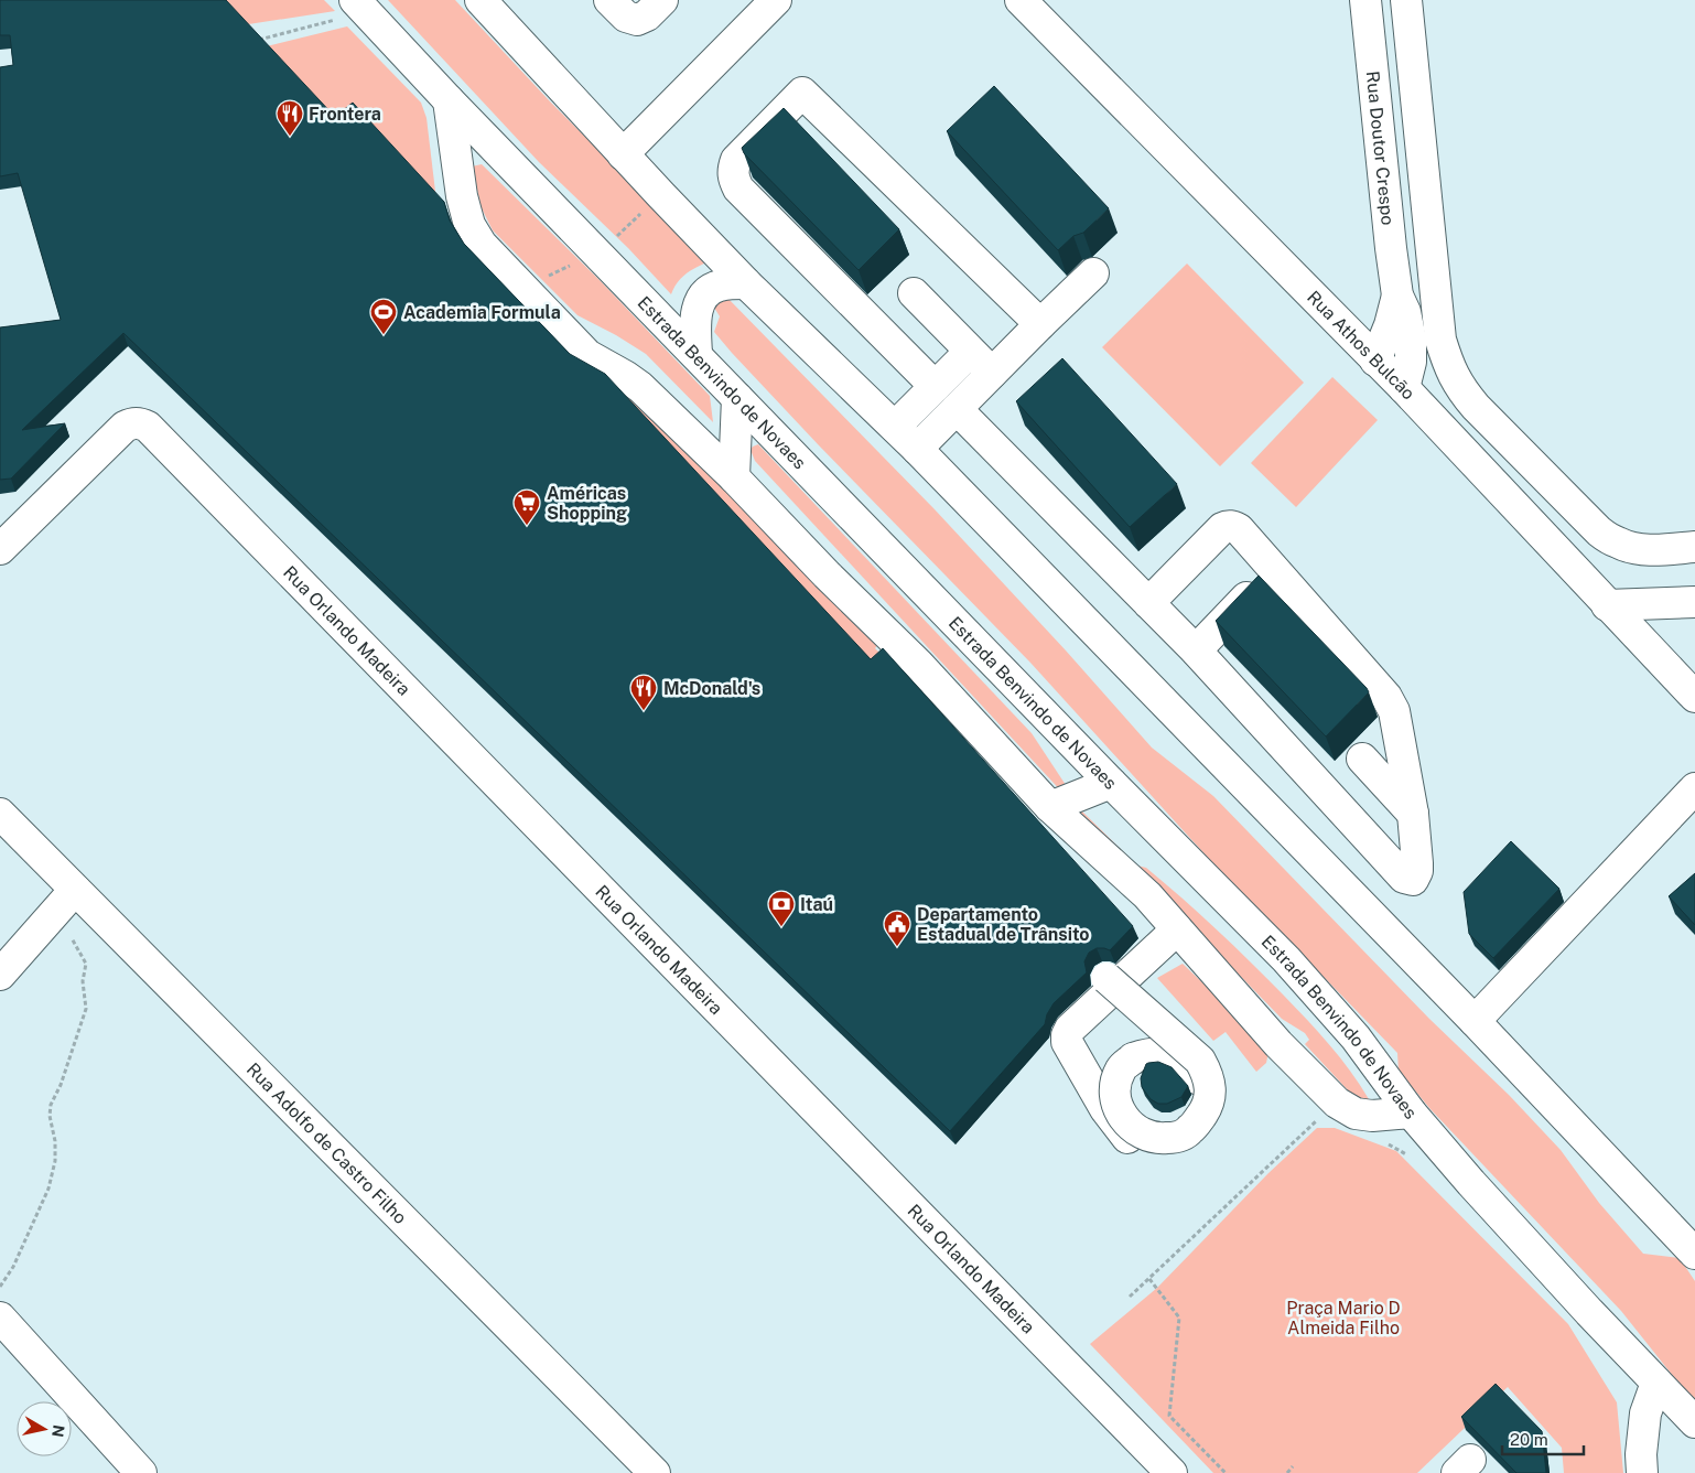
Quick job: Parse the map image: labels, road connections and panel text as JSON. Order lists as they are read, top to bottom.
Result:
{
  "streets": {
    "street": [
      "Rua Doutor Crespo",
      "Rua Athos Bulcão",
      "Estrada Benvindo de Novaes",
      "Rua Orlando Madeira",
      "Rua Adolfo de Castro Filho"
    ]
  },
  "crossings": [
    ["Rua Doutor Crespo", "Rua Athos Bulcão"]
  ],
  "parks": ["Praça Mario D Almeida Filho"],
  "places": {
    "restaurant": ["Frontera", "McDonald's"],
    "sports": ["Academia Formula"],
    "supermarket": ["Américas Shopping"],
    "bank": ["Itaú"],
    "public building": ["Departamento Estadual de Trânsito"]
  },
  "scale_bar": "20 m",
  "north": "right"
}
